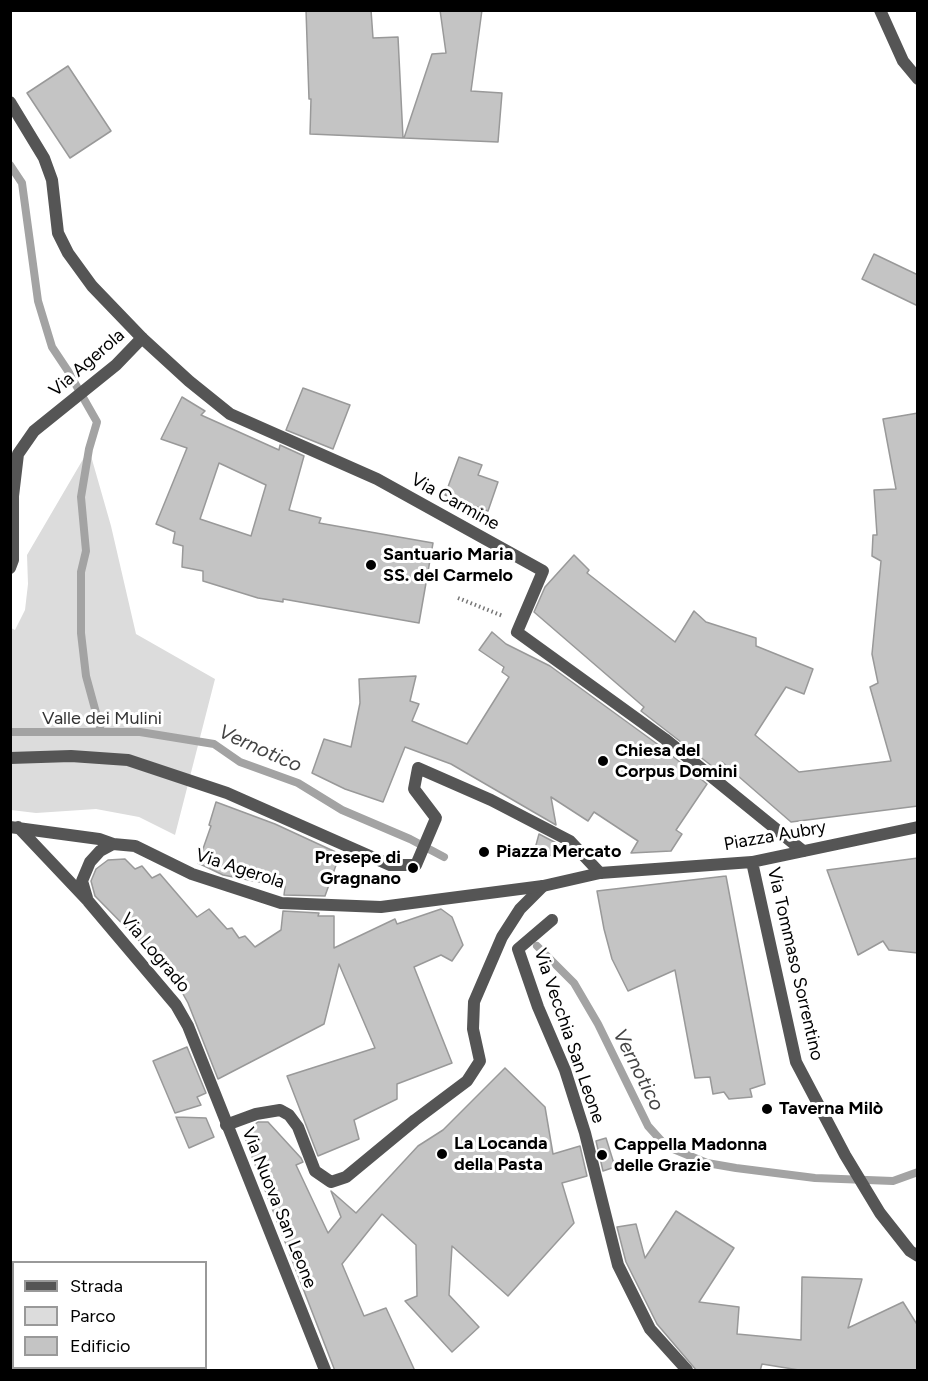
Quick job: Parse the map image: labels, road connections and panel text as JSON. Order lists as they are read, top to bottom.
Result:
{
  "streets": {
    "street": [
      "Via Agerola",
      "Via Carmine",
      "Piazza Aubry",
      "Via Logrado",
      "Via Tommaso Sorrentino",
      "Via Vecchia San Leone",
      "Via Nuova San Leone"
    ]
  },
  "crossings": [
    ["Via Agerola", "Via Carmine"],
    ["Via Agerola", "Via Logrado"],
    ["Via Agerola", "Via Nuova San Leone"],
    ["Piazza Aubry", "Via Tommaso Sorrentino"],
    ["Via Logrado", "Via Nuova San Leone"]
  ],
  "water": ["Vernotico"],
  "parks": ["Valle dei Mulini"],
  "places": [
    "Santuario Maria SS. del Carmelo",
    "Chiesa del Corpus Domini",
    "Piazza Mercato",
    "Presepe di Gragnano",
    "Taverna Milò",
    "La Locanda della Pasta",
    "Cappella Madonna delle Grazie"
  ],
  "legend": ["Strada", "Parco", "Edificio"]
}
